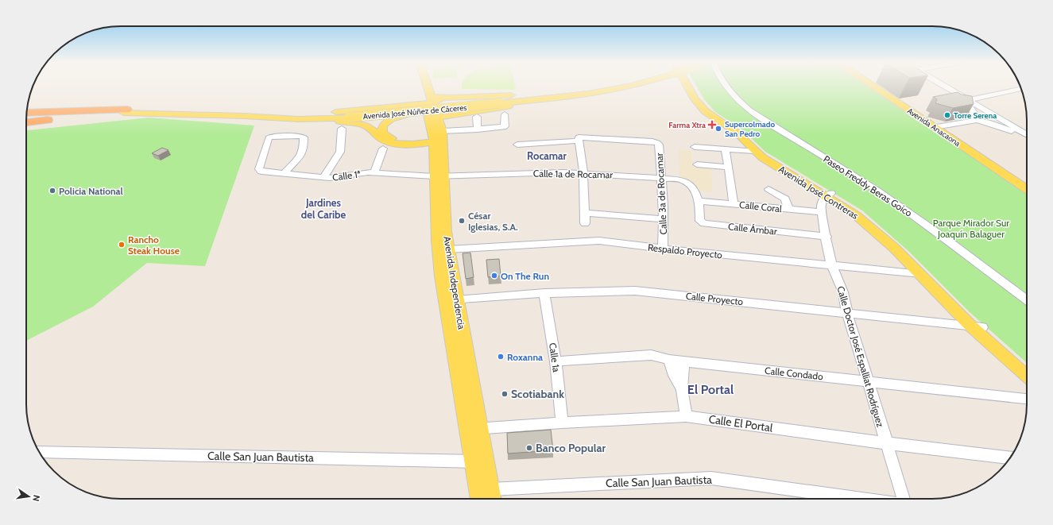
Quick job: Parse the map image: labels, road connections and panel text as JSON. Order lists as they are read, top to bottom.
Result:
{
  "streets": {
    "main road": [
      "Avenida José Núñez de Cáceres",
      "Avenida Anacaona",
      "Avenida José Contreras",
      "Avenida Independencia"
    ],
    "street": [
      "Calle 1a de Rocamar",
      "Calle 1ª",
      "Paseo Freddy Beras Goico",
      "Calle 3a de Rocamar",
      "Calle Coral",
      "Calle Ámbar",
      "Respaldo Proyecto",
      "Calle Proyecto",
      "Calle Doctor José Espalliat Rodríguez",
      "Calle 1a",
      "Calle Condado",
      "Calle El Portal",
      "Calle San Juan Bautista"
    ]
  },
  "crossings": [
    ["Calle 1a de Rocamar", "Calle 1ª"],
    ["Calle 1a de Rocamar", "Calle 3a de Rocamar"],
    ["Calle 1a de Rocamar", "Calle Coral"],
    ["Calle 1a de Rocamar", "Calle Ámbar"],
    ["Calle 1a de Rocamar", "Avenida Independencia"],
    ["Calle 1ª", "Avenida Independencia"],
    ["Avenida José Contreras", "Respaldo Proyecto"],
    ["Avenida José Contreras", "Calle Proyecto"],
    ["Avenida José Contreras", "Calle Doctor José Espalliat Rodríguez"],
    ["Calle 3a de Rocamar", "Respaldo Proyecto"],
    ["Calle Coral", "Calle Ámbar"],
    ["Calle Coral", "Calle Doctor José Espalliat Rodríguez"],
    ["Calle Ámbar", "Calle Doctor José Espalliat Rodríguez"],
    ["Respaldo Proyecto", "Avenida Independencia"],
    ["Respaldo Proyecto", "Calle Doctor José Espalliat Rodríguez"],
    ["Avenida Independencia", "Calle Proyecto"],
    ["Avenida Independencia", "Calle El Portal"],
    ["Avenida Independencia", "Calle San Juan Bautista"],
    ["Calle Proyecto", "Calle Doctor José Espalliat Rodríguez"],
    ["Calle Proyecto", "Calle 1a"],
    ["Calle Doctor José Espalliat Rodríguez", "Calle Condado"],
    ["Calle Doctor José Espalliat Rodríguez", "Calle El Portal"],
    ["Calle 1a", "Calle Condado"],
    ["Calle 1a", "Calle El Portal"]
  ],
  "districts": ["Rocamar", "Jardines del Caribe", "El Portal"],
  "parks": ["Parque Mirador Sur Joaquín Balaguer"],
  "places": {
    "other": [
      "Torre Serena",
      "Supercolmado San Pedro",
      "Policia National",
      "César Iglesias, S.A.",
      "Rancho Steak House",
      "On The Run",
      "Roxanna",
      "Scotiabank",
      "Banco Popular"
    ],
    "health": ["Farma Xtra"]
  },
  "north": "right"
}
